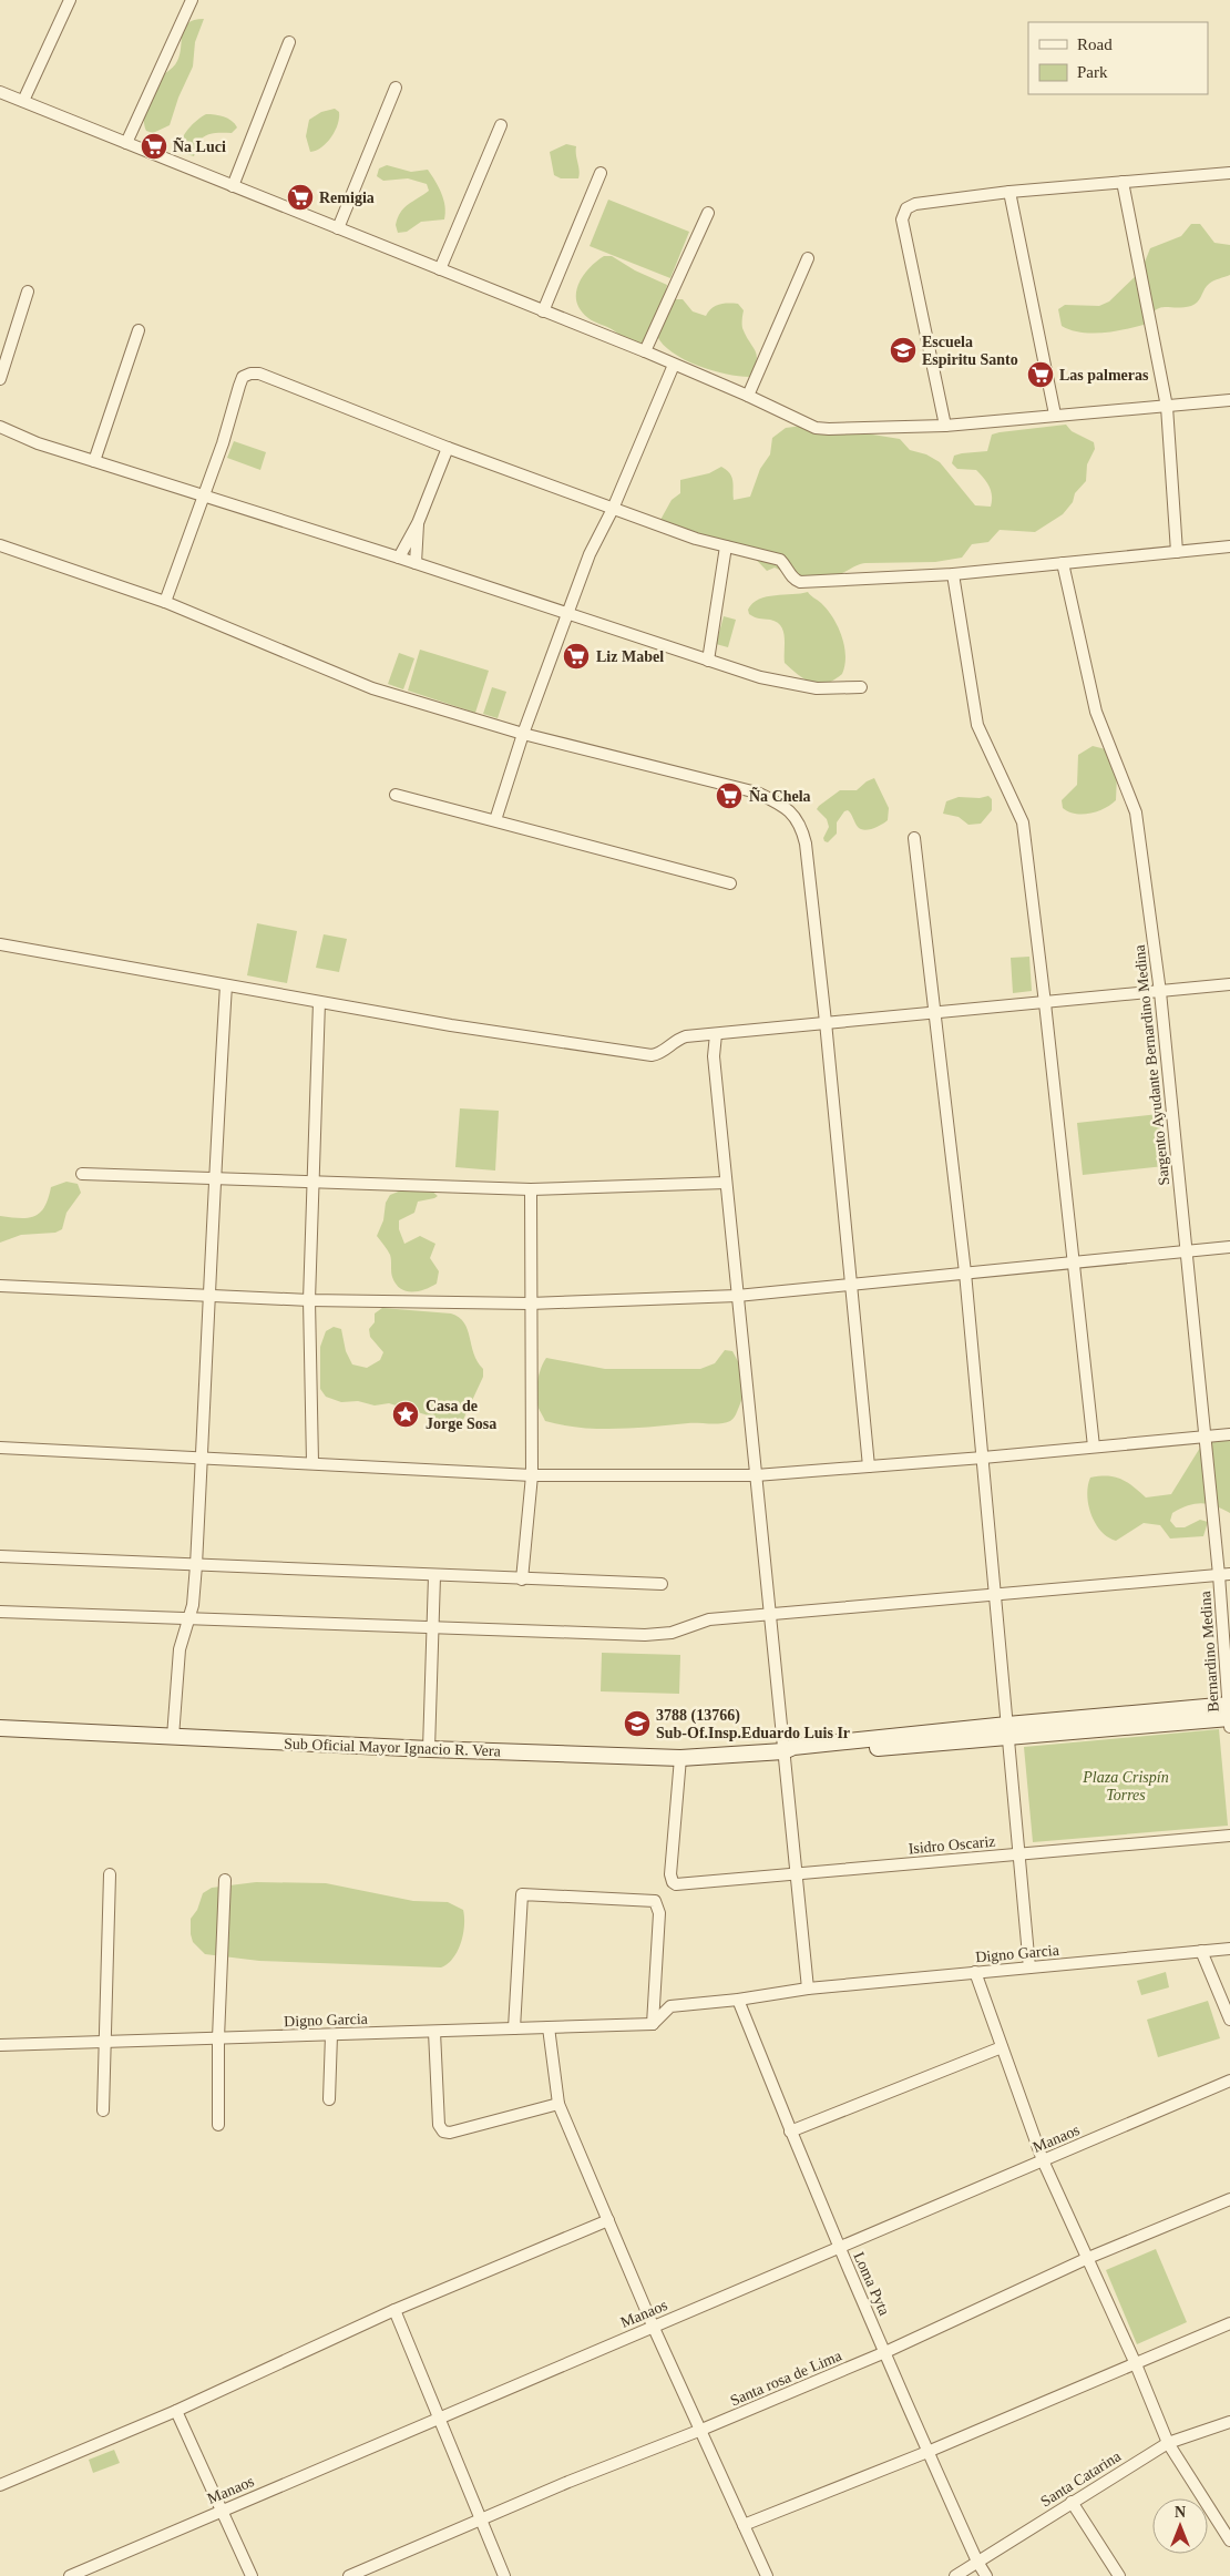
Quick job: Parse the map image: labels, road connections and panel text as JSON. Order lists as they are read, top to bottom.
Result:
{
  "streets": {
    "street": [
      "Sargento Ayudante Bernardino Medina",
      "Bernardino Medina",
      "Sub Oficial Mayor Ignacio R. Vera",
      "Isidro Oscariz",
      "Digno Garcia",
      "Manaos",
      "Loma Pyta",
      "Santa rosa de Lima",
      "Santa Catarina"
    ]
  },
  "crossings": [
    ["Sargento Ayudante Bernardino Medina", "Bernardino Medina"],
    ["Bernardino Medina", "Sub Oficial Mayor Ignacio R. Vera"],
    ["Sub Oficial Mayor Ignacio R. Vera", "Isidro Oscariz"],
    ["Digno Garcia", "Loma Pyta"],
    ["Manaos", "Loma Pyta"],
    ["Loma Pyta", "Santa rosa de Lima"],
    ["Loma Pyta", "Santa Catarina"]
  ],
  "parks": ["Plaza Crispín Torres"],
  "places": {
    "supermarket": [
      "Ña Luci",
      "Remigia",
      "Las palmeras",
      "Liz Mabel",
      "Ña Chela"
    ],
    "school or university": ["Escuela Espiritu Santo", "3788 (13766) Sub-Of.Insp.Eduardo Luis Ir"],
    "place": ["Casa de Jorge Sosa"]
  },
  "legend": ["Road", "Park"],
  "north": "top"
}
